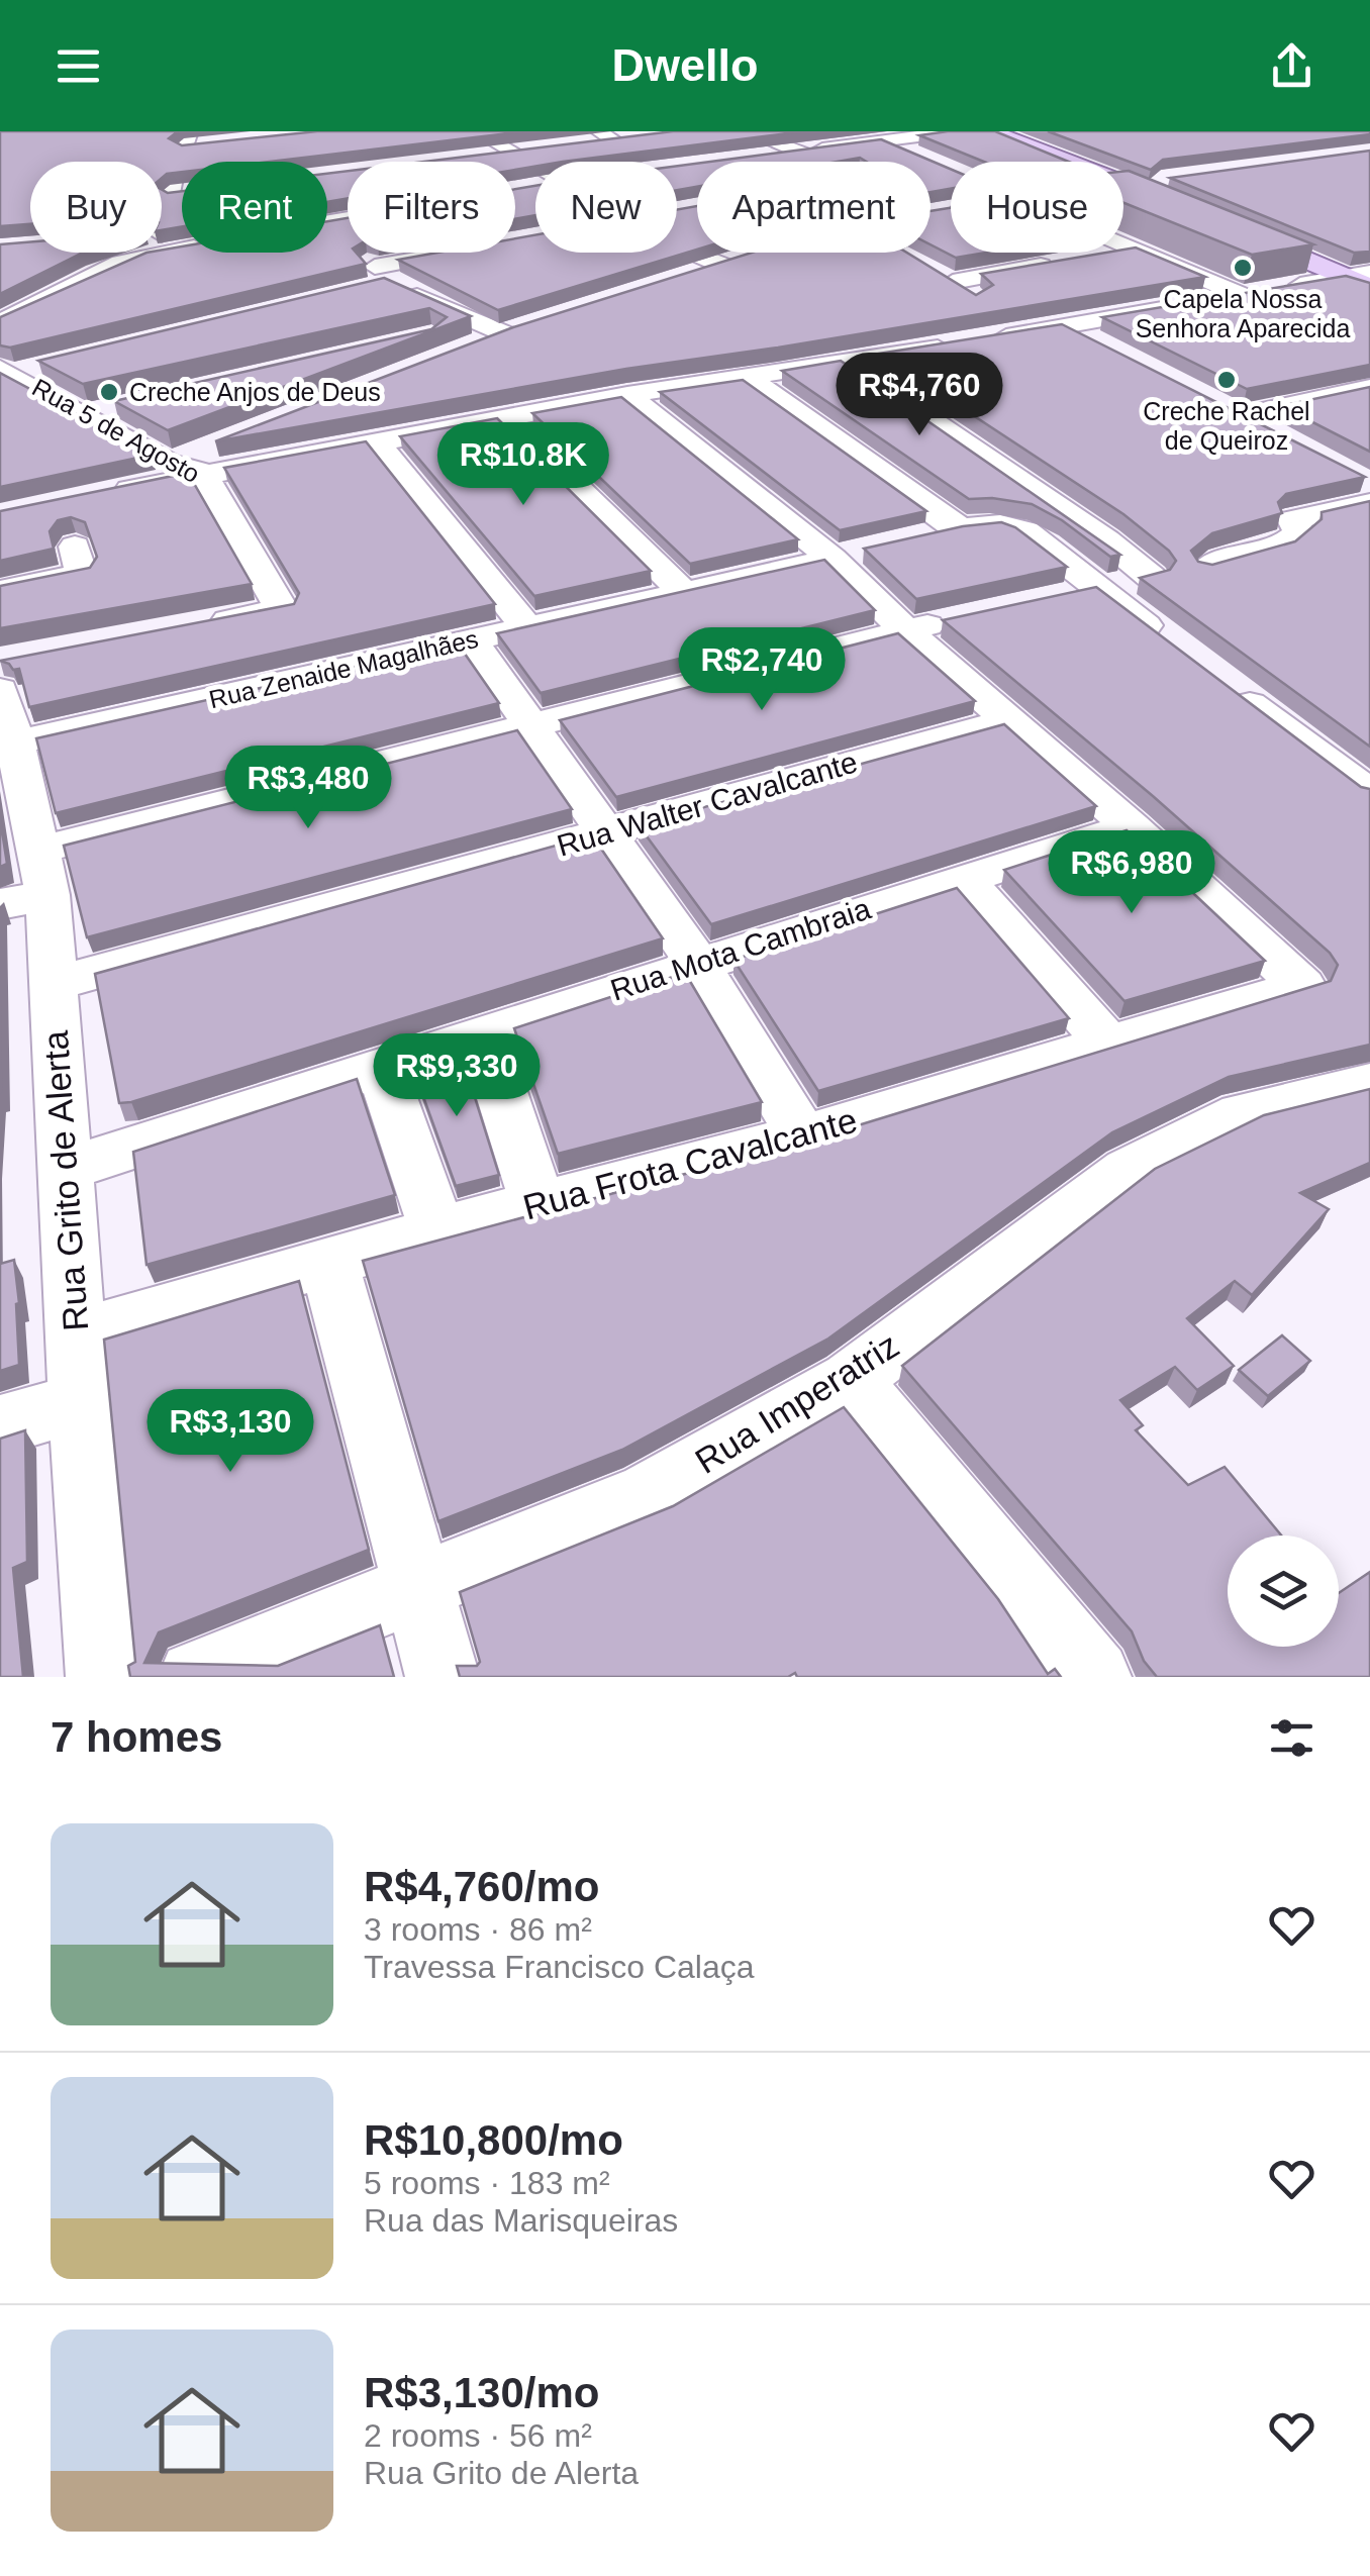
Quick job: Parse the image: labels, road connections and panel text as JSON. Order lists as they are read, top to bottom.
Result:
{
  "streets": {
    "street": [
      "Rua 5 de Agosto",
      "Rua Zenaide Magalhães",
      "Rua Walter Cavalcante",
      "Rua Mota Cambraia",
      "Rua Frota Cavalcante",
      "Rua Grito de Alerta",
      "Rua Imperatriz"
    ]
  },
  "crossings": [
    ["Rua 5 de Agosto", "Rua Zenaide Magalhães"],
    ["Rua Zenaide Magalhães", "Rua Grito de Alerta"],
    ["Rua Walter Cavalcante", "Rua Grito de Alerta"],
    ["Rua Mota Cambraia", "Rua Frota Cavalcante"],
    ["Rua Mota Cambraia", "Rua Grito de Alerta"],
    ["Rua Frota Cavalcante", "Rua Grito de Alerta"]
  ],
  "places": ["Capela Nossa Senhora Aparecida", "Creche Rachel de Queiroz", "Creche Anjos de Deus"],
  "page": {
    "header": "Dwello",
    "chip": [
      "Buy",
      "Rent",
      "Filters",
      "New",
      "Apartment",
      "House"
    ],
    "price": [
      "R$4,760",
      "R$10.8K",
      "R$2,740",
      "R$3,480",
      "R$6,980",
      "R$9,330",
      "R$3,130"
    ],
    "heading": "7 homes",
    "list": [
      {
        "name": "R$4,760/mo",
        "note": "3 rooms · 86 m² · Travessa Francisco Calaça"
      },
      {
        "name": "R$10,800/mo",
        "note": "5 rooms · 183 m² · Rua das Marisqueiras"
      },
      {
        "name": "R$3,130/mo",
        "note": "2 rooms · 56 m² · Rua Grito de Alerta"
      }
    ]
  }
}
